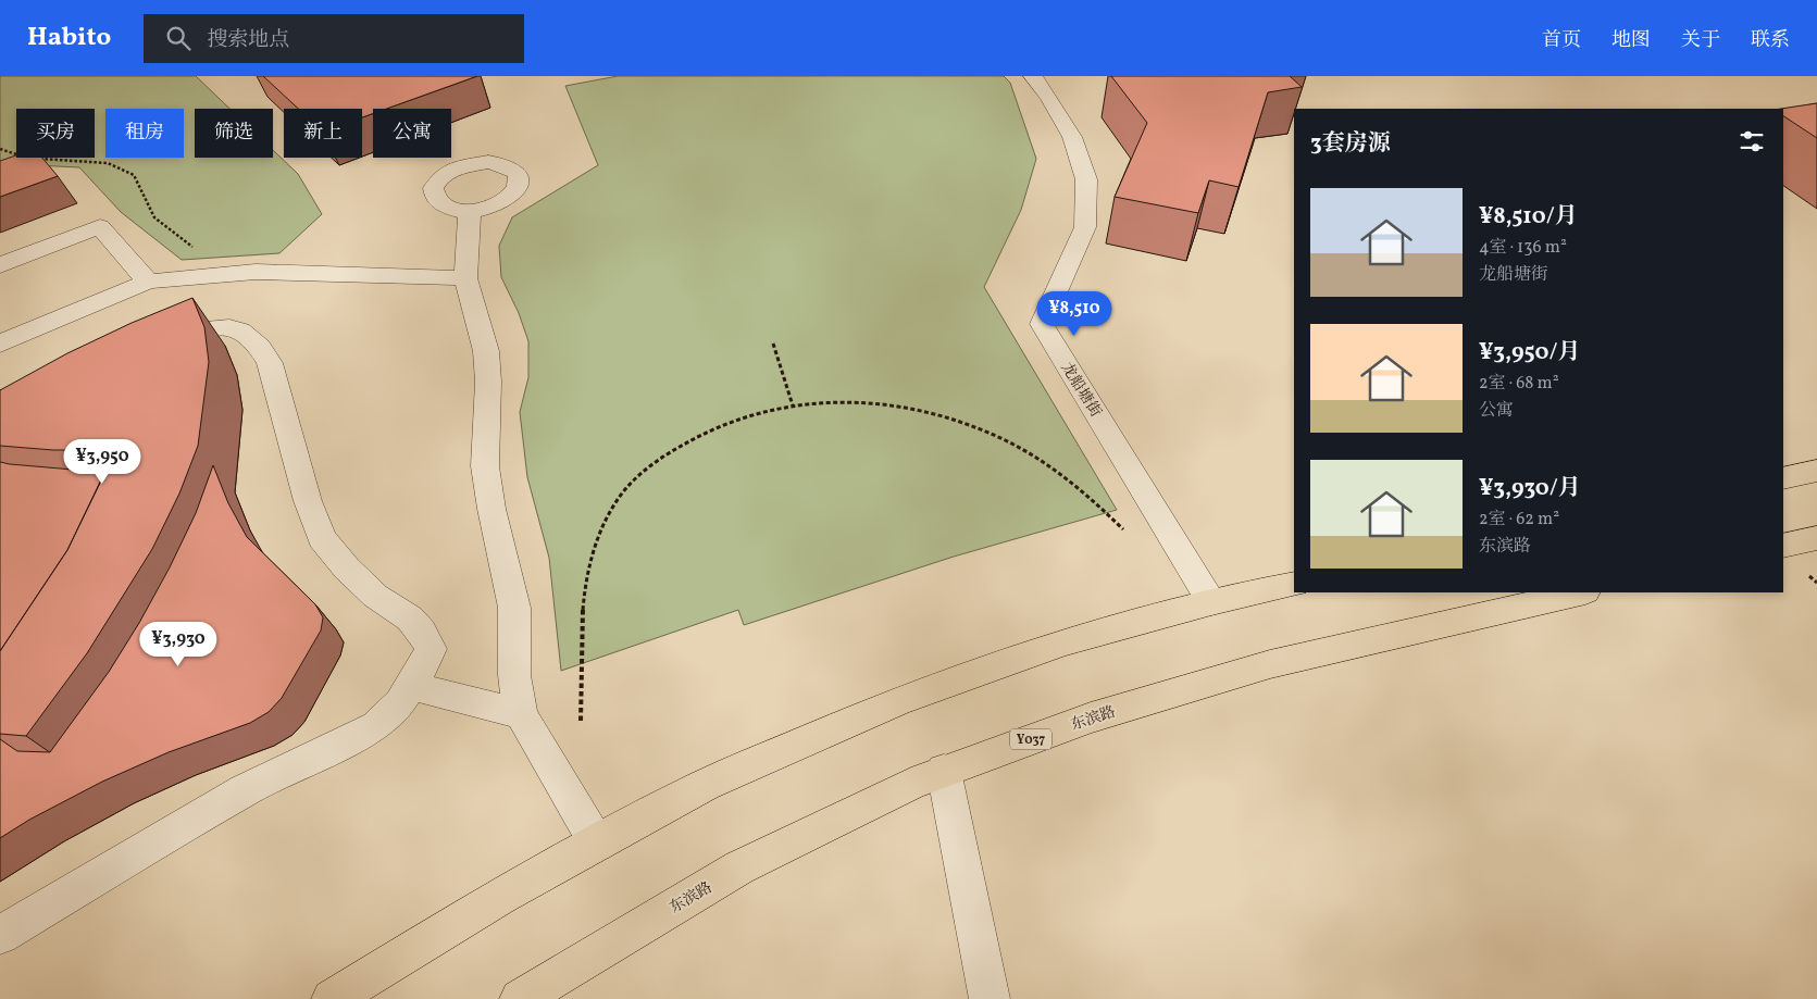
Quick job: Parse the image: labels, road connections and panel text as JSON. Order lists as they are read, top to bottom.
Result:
{
  "streets": {
    "main road": ["东滨路", "Y037"],
    "street": ["龙船塘街"]
  },
  "page": {
    "header": "Habito",
    "search": "搜索地点",
    "nav": [
      "首页",
      "地图",
      "关于",
      "联系"
    ],
    "chip": [
      "买房",
      "租房",
      "筛选",
      "新上",
      "公寓"
    ],
    "heading": "3套房源",
    "list": [
      {
        "name": "¥8,510/月",
        "note": "4室 · 136 m² · 龙船塘街"
      },
      {
        "name": "¥3,950/月",
        "note": "2室 · 68 m² · 公寓"
      },
      {
        "name": "¥3,930/月",
        "note": "2室 · 62 m² · 东滨路"
      }
    ],
    "price": ["¥8,510", "¥3,950", "¥3,930"]
  }
}
